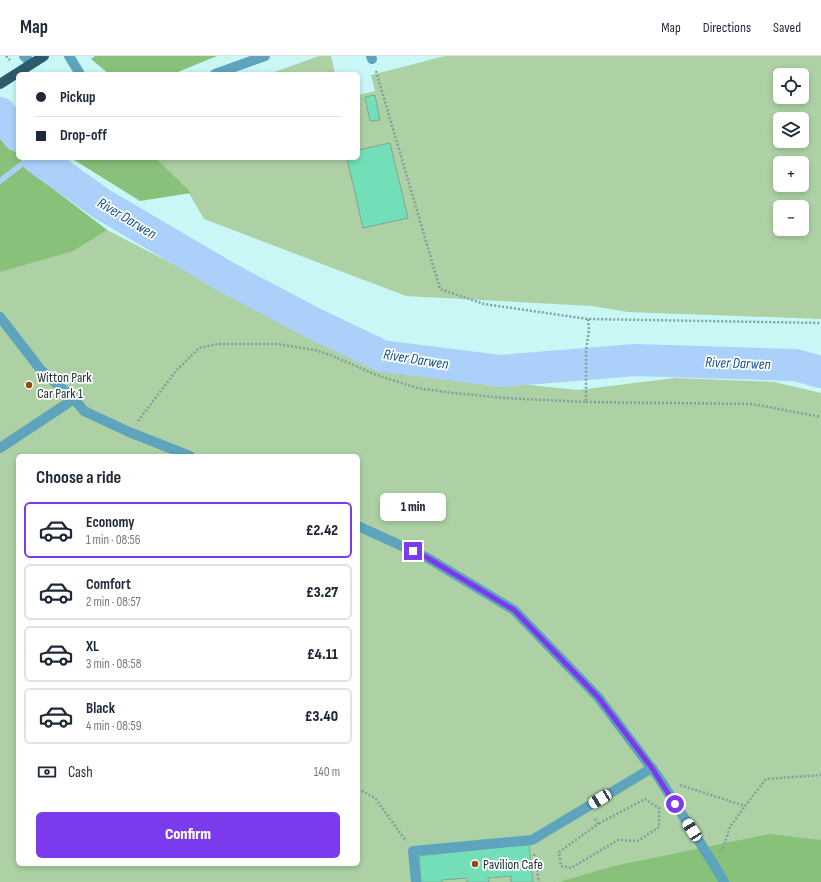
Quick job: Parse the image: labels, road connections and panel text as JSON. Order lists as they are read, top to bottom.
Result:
{
  "water": ["River Darwen"],
  "places": ["Witton Park Car Park 1", "Pavilion Cafe"],
  "page": {
    "header": "Map",
    "nav": ["Map", "Directions", "Saved"],
    "map_buttons": ["+", "−"],
    "banner": ["Pickup", "Drop-off"],
    "heading": "Choose a ride",
    "bubble": "1 min",
    "list": [
      {
        "name": "Economy",
        "note": "1 min · 08:56",
        "value": "£2.42"
      },
      {
        "name": "Comfort",
        "note": "2 min · 08:57",
        "value": "£3.27"
      },
      {
        "name": "XL",
        "note": "3 min · 08:58",
        "value": "£4.11"
      },
      {
        "name": "Black",
        "note": "4 min · 08:59",
        "value": "£3.40"
      }
    ],
    "pay": ["Cash", "140 m"],
    "buttons": "Confirm"
  }
}
